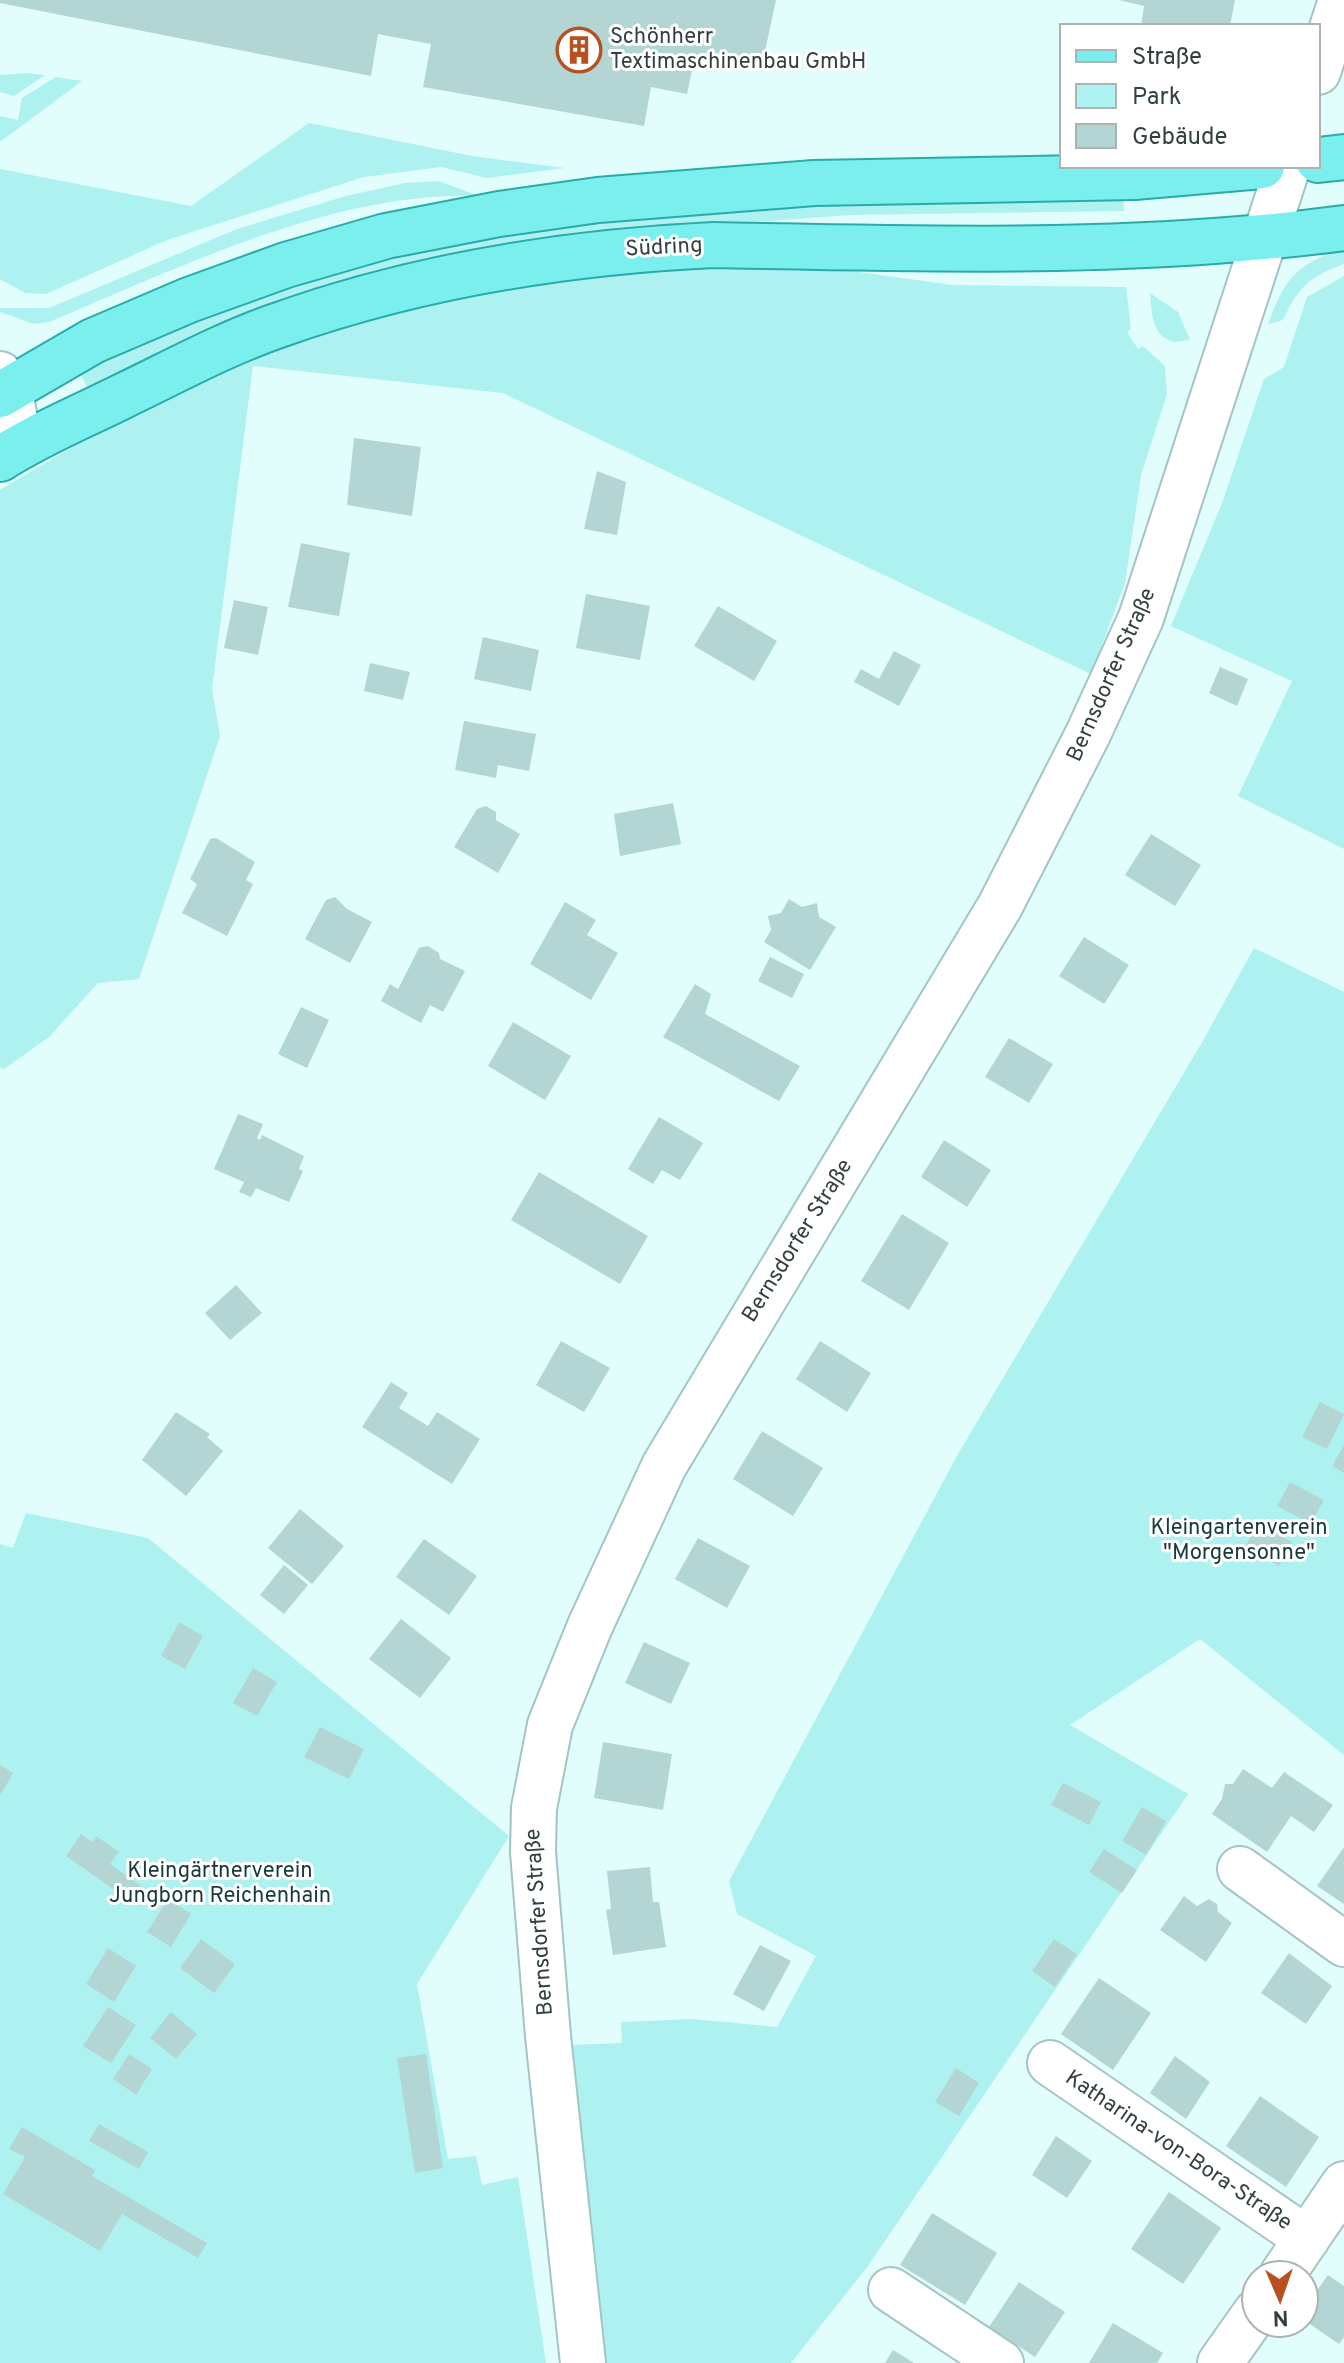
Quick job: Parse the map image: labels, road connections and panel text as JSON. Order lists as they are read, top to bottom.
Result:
{
  "streets": {
    "main road": ["Südring"],
    "street": ["Bernsdorfer Straße", "Katharina-von-Bora-Straße"]
  },
  "crossings": [
    ["Südring", "Bernsdorfer Straße"]
  ],
  "parks": ["Kleingartenverein \"Morgensonne\"", "Kleingärtnerverein Jungborn Reichenhain"],
  "places": {
    "building": ["Schönherr Textimaschinenbau GmbH"]
  },
  "legend": ["Straße", "Park", "Gebäude"],
  "north": "bottom"
}
